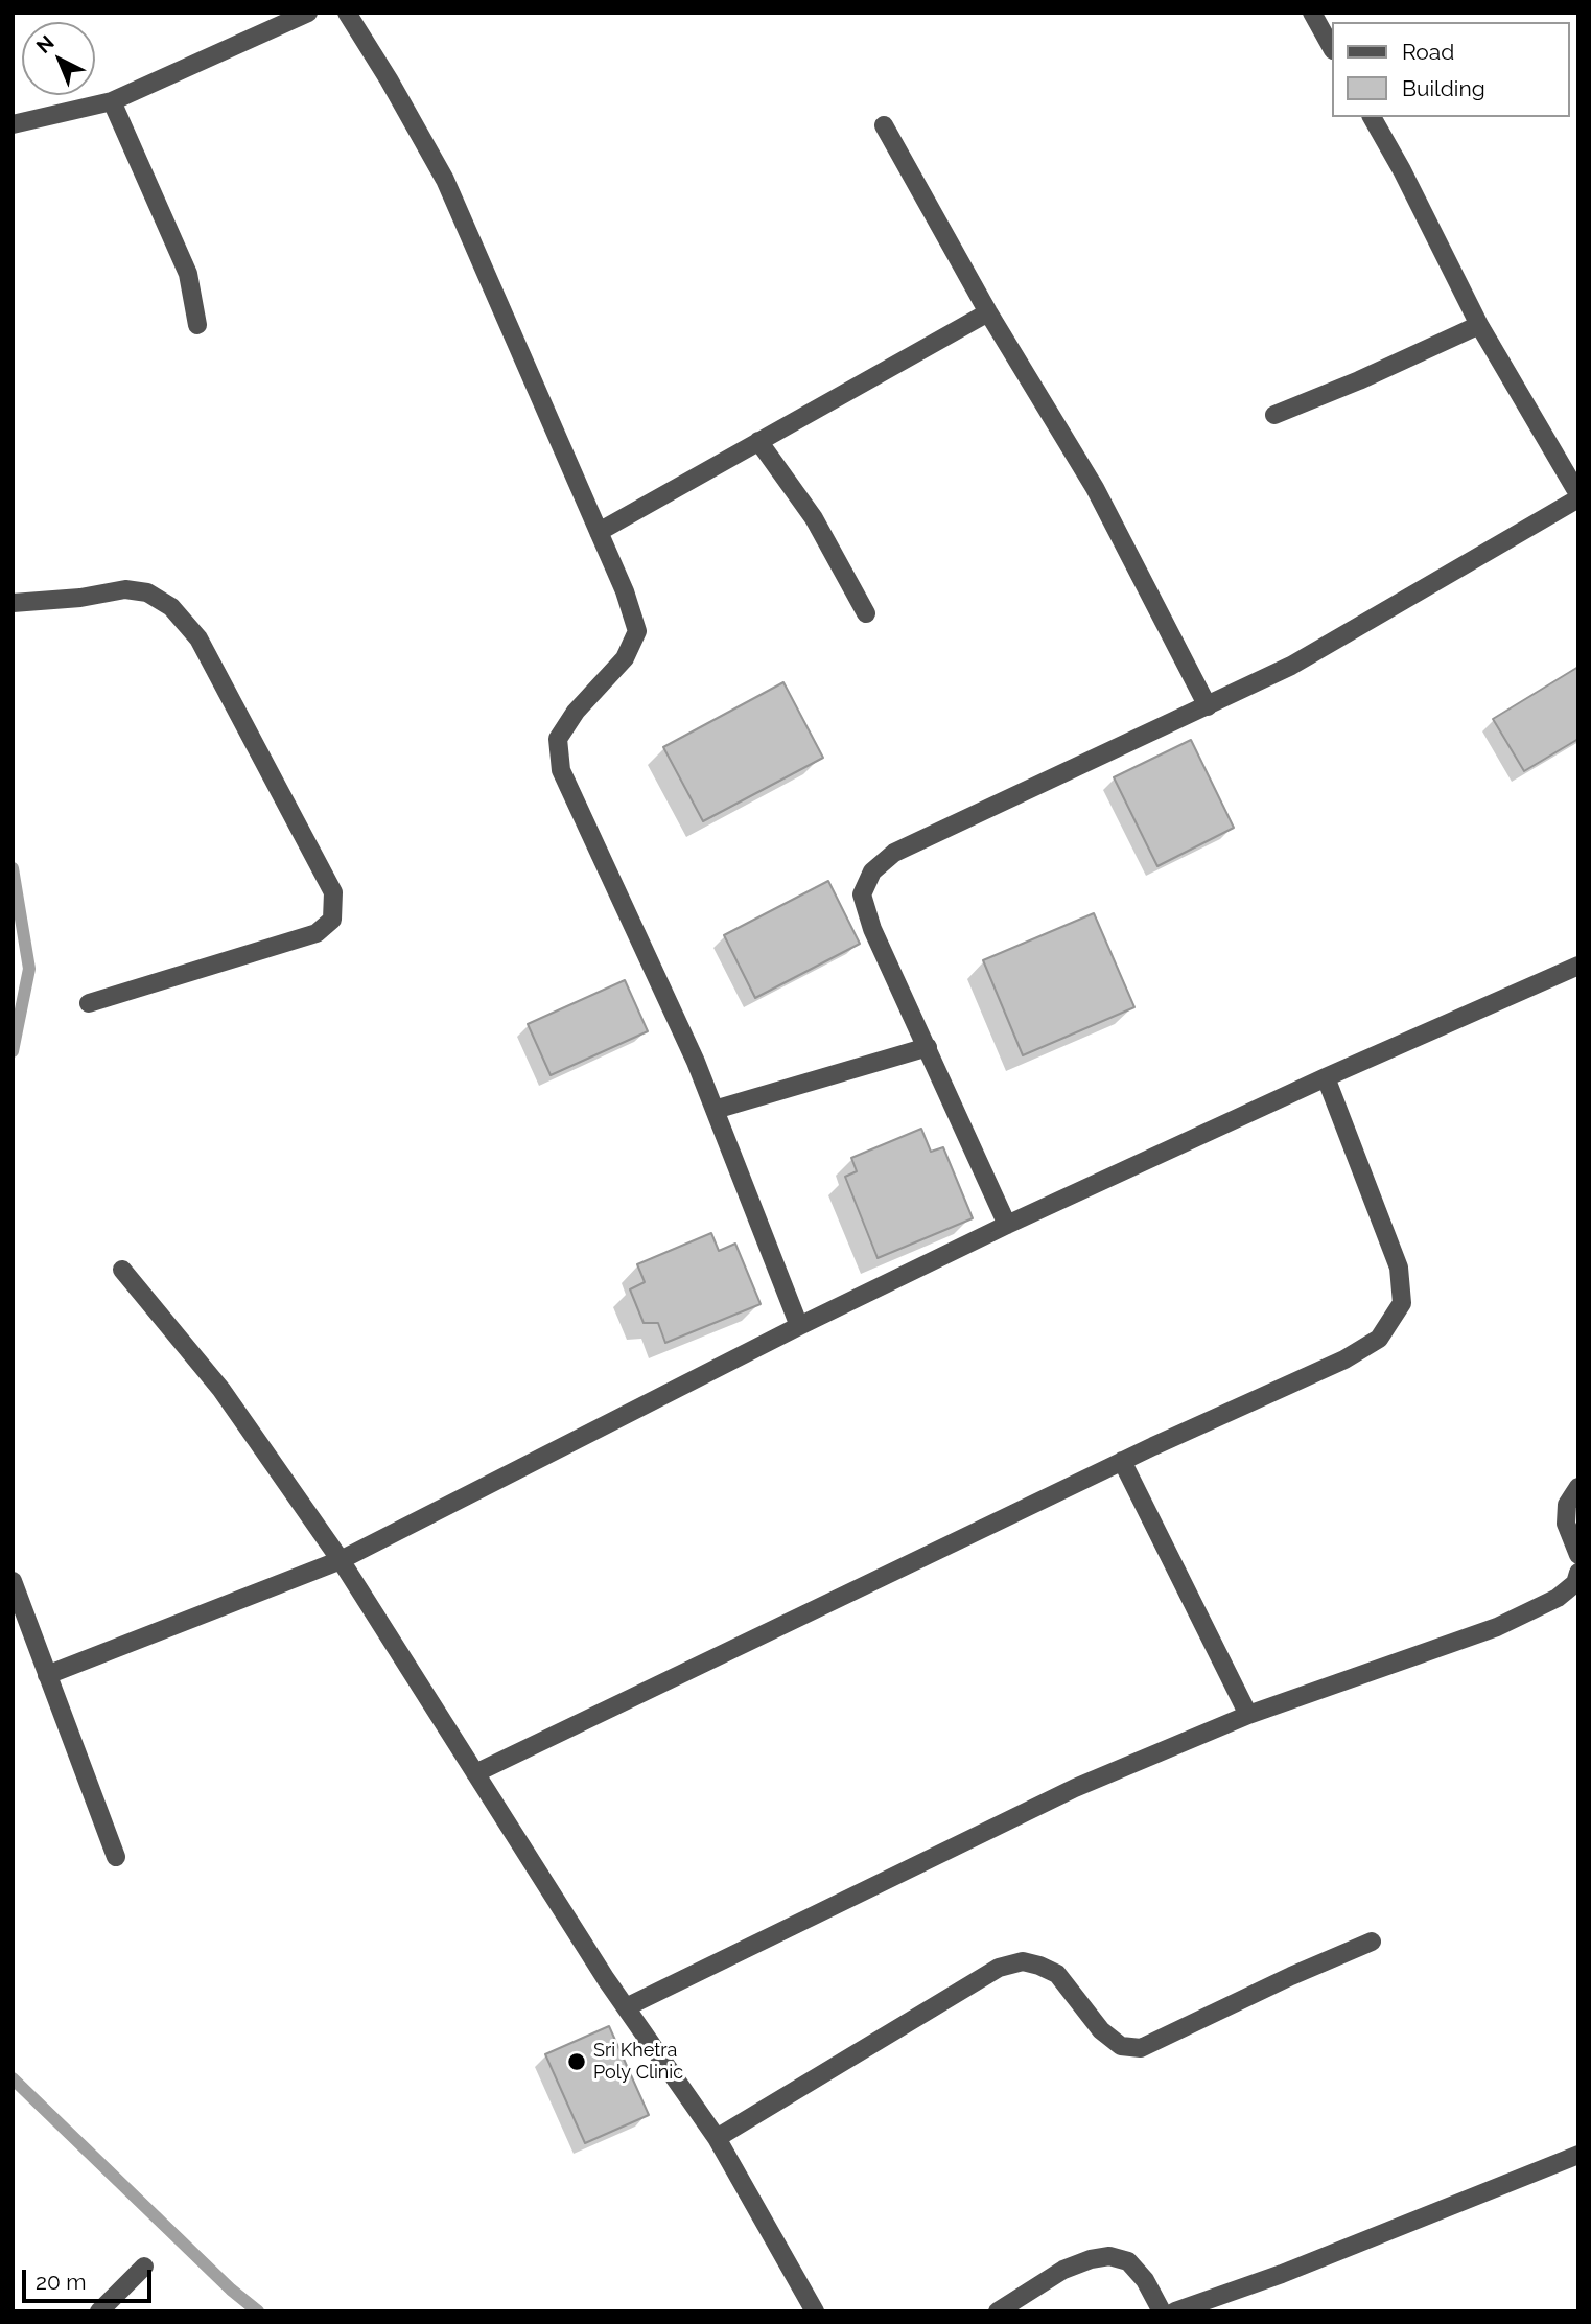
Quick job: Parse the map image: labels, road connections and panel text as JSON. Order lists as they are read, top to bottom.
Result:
{
  "places": ["Sri Khetra Poly Clinic"],
  "legend": ["Road", "Building"],
  "scale_bar": "20 m",
  "north": "top left"
}
